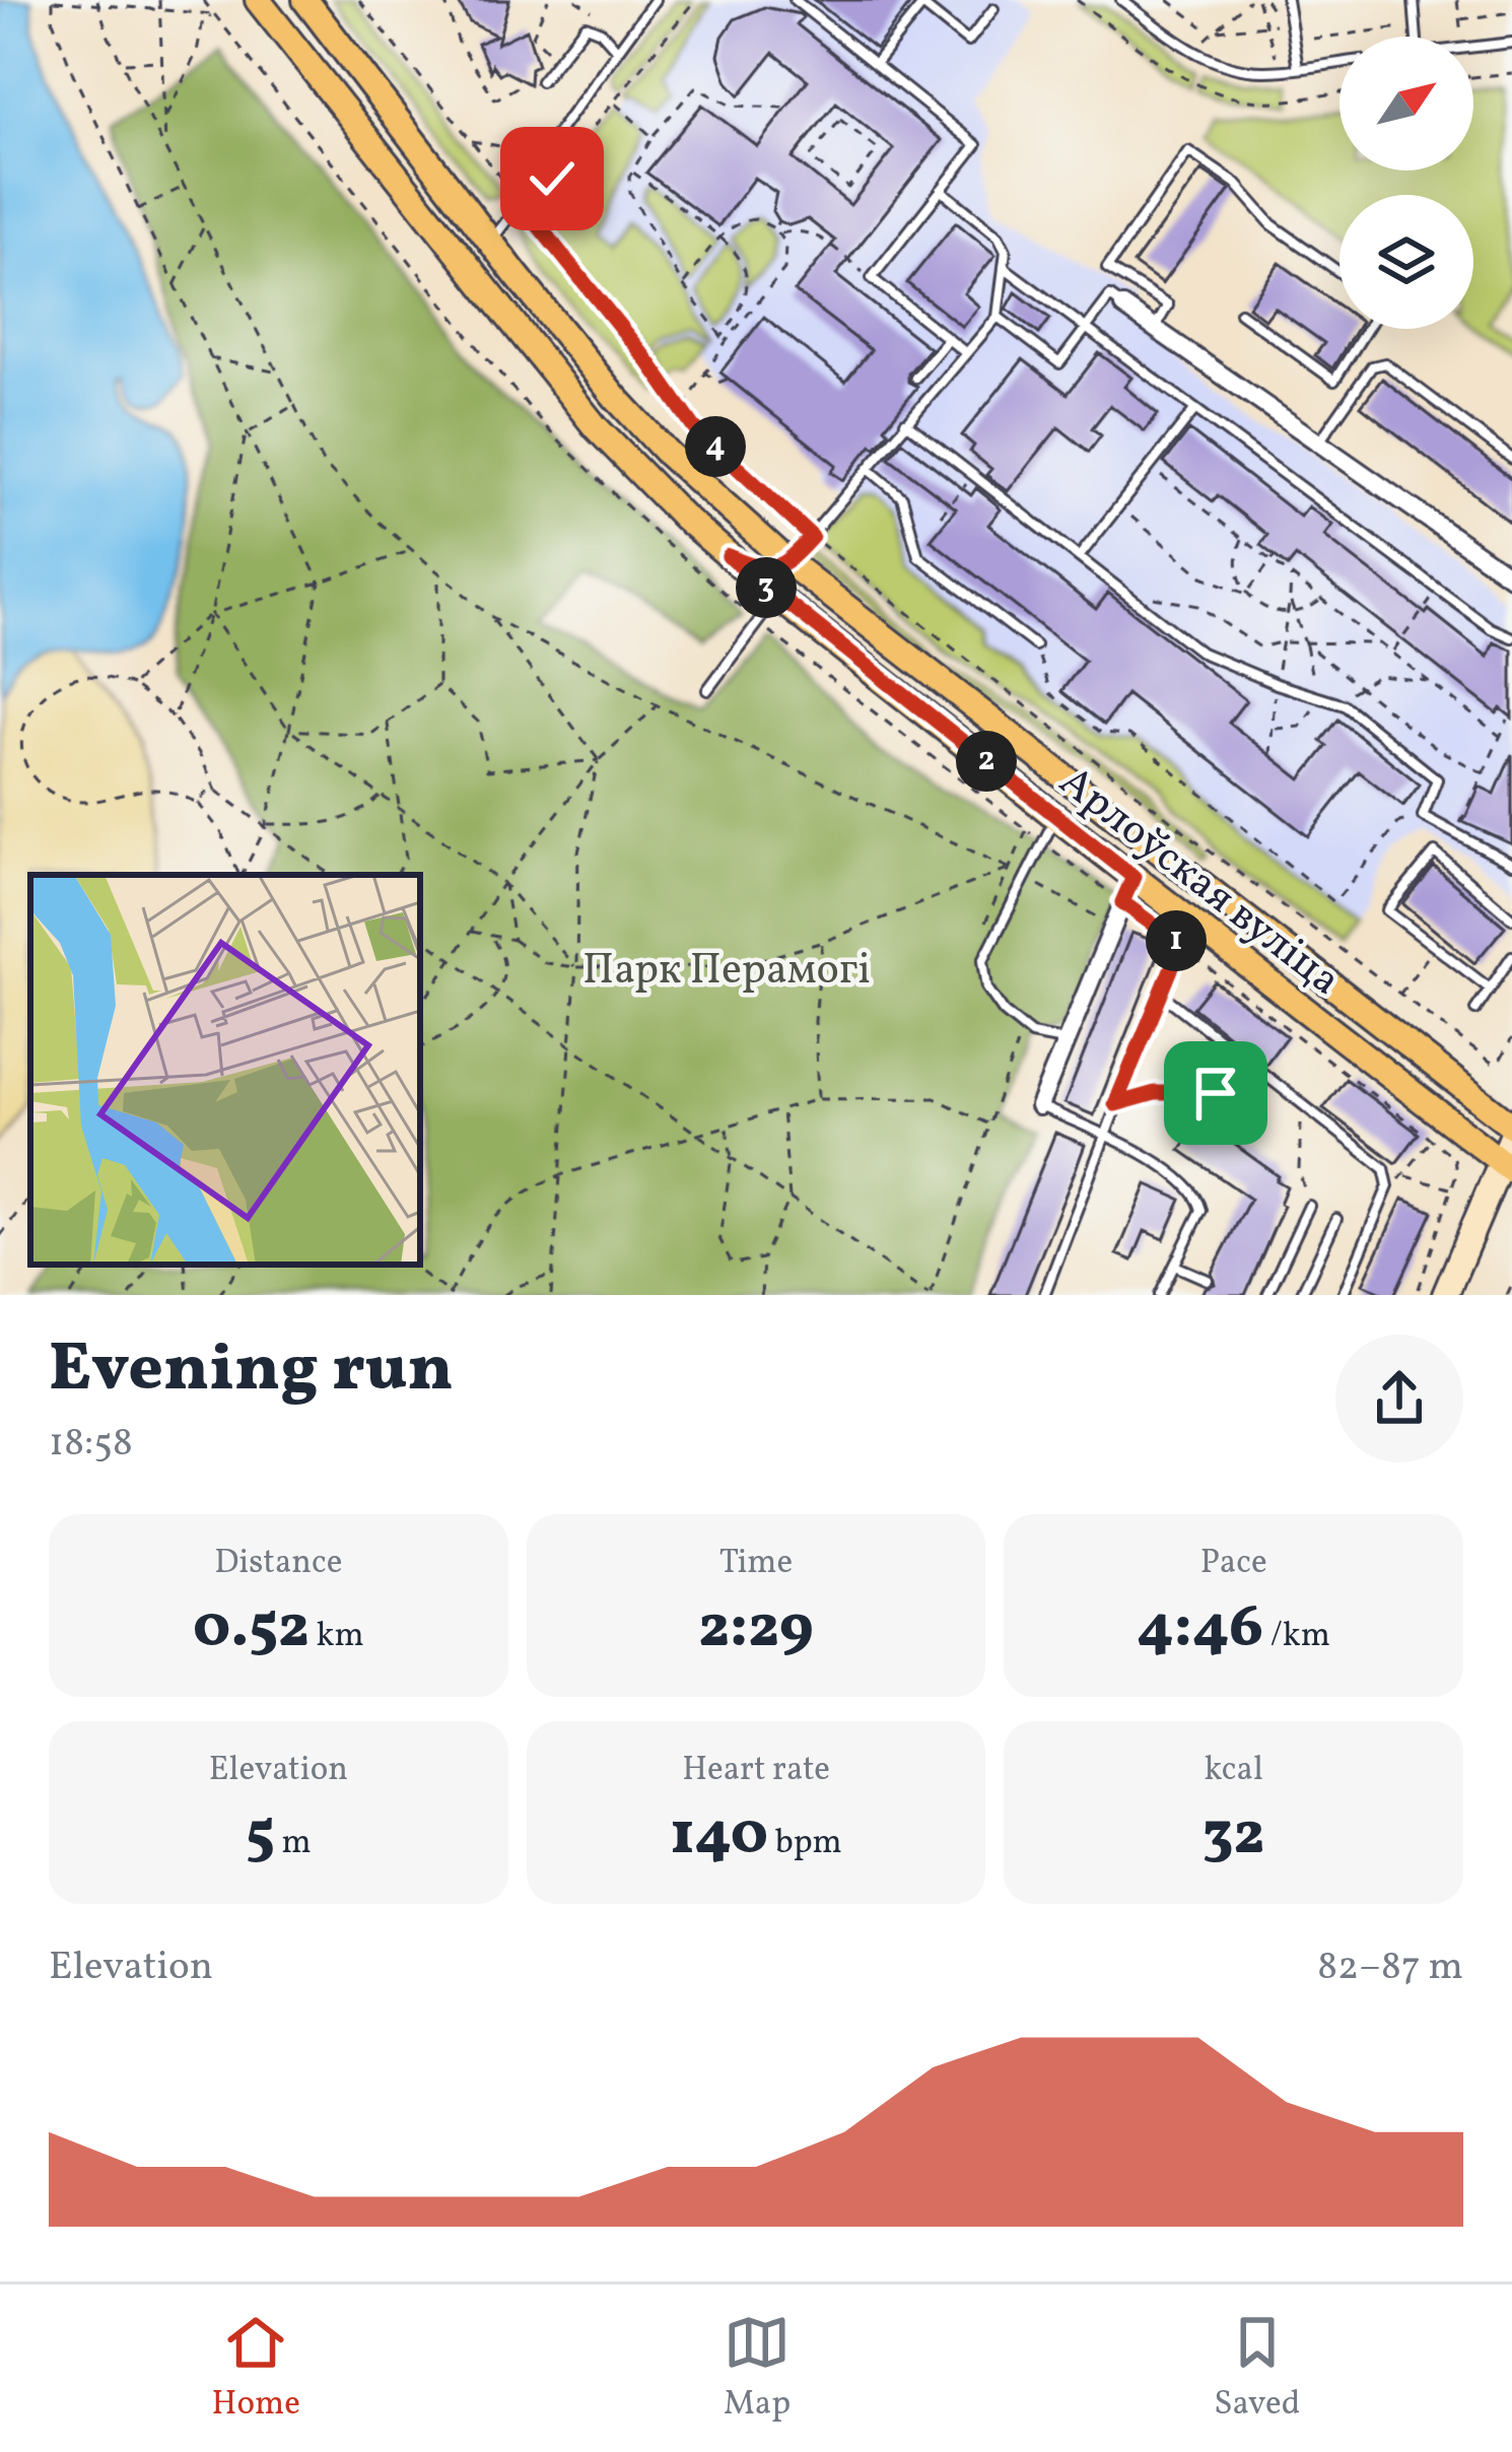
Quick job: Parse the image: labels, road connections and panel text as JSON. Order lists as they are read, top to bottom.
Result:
{
  "streets": {
    "main road": ["Арлоўская вуліца"]
  },
  "parks": ["Парк Перамогі"],
  "north": "top right",
  "page": {
    "pins": [
      "4",
      "3",
      "2",
      "1"
    ],
    "heading": ["Evening run", "18:58"],
    "stats": [
      ["Distance", "0.52 km"],
      ["Time", "2:29"],
      ["Pace", "4:46 /km"],
      ["Elevation", "5 m"],
      ["Heart rate", "140 bpm"],
      ["kcal", "32"]
    ],
    "chart": ["Elevation", "82–87 m"],
    "tabs": ["Home", "Map", "Saved"]
  }
}
